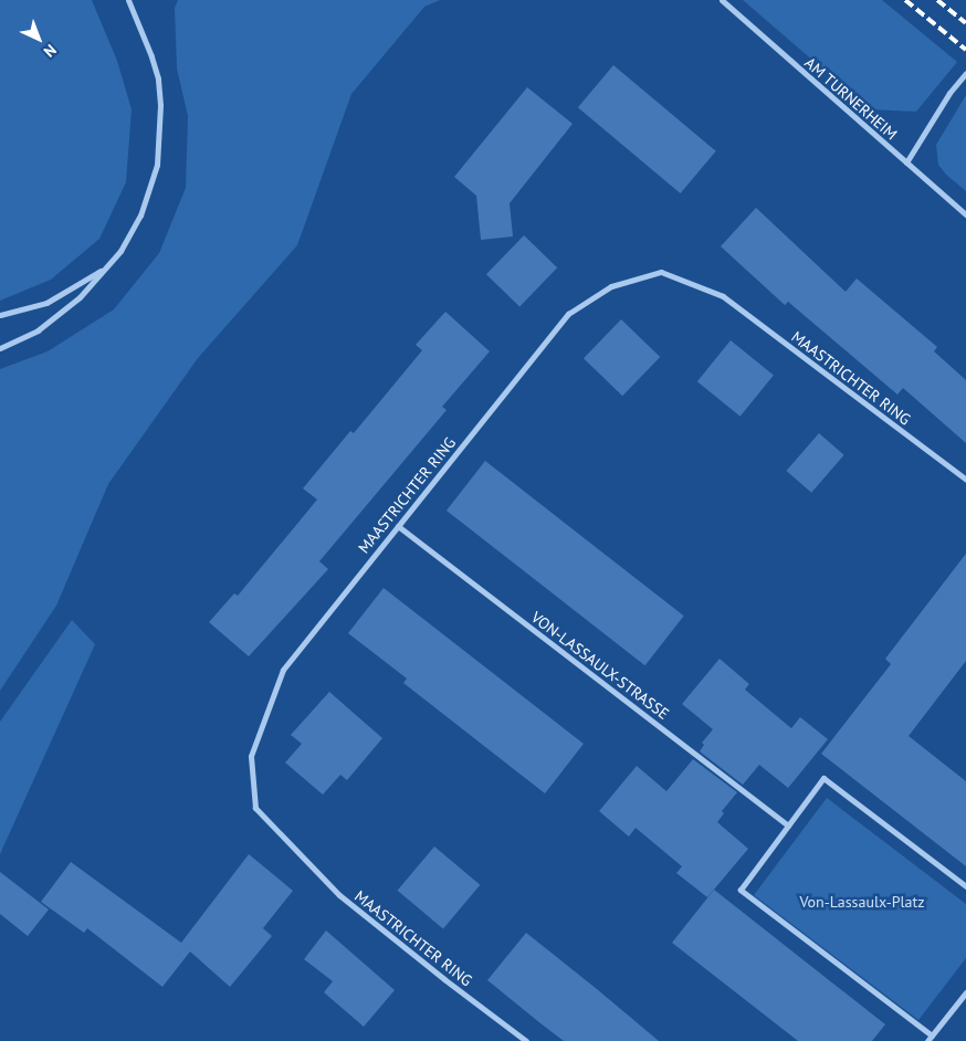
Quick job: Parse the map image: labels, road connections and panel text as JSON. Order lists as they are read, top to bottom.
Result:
{
  "streets": {
    "street": ["AM TURNERHEIM", "MAASTRICHTER RING", "VON-LASSAULX-STRASSE"]
  },
  "crossings": [
    ["MAASTRICHTER RING", "VON-LASSAULX-STRASSE"]
  ],
  "parks": ["Von-Lassaulx-Platz"],
  "north": "bottom right"
}
